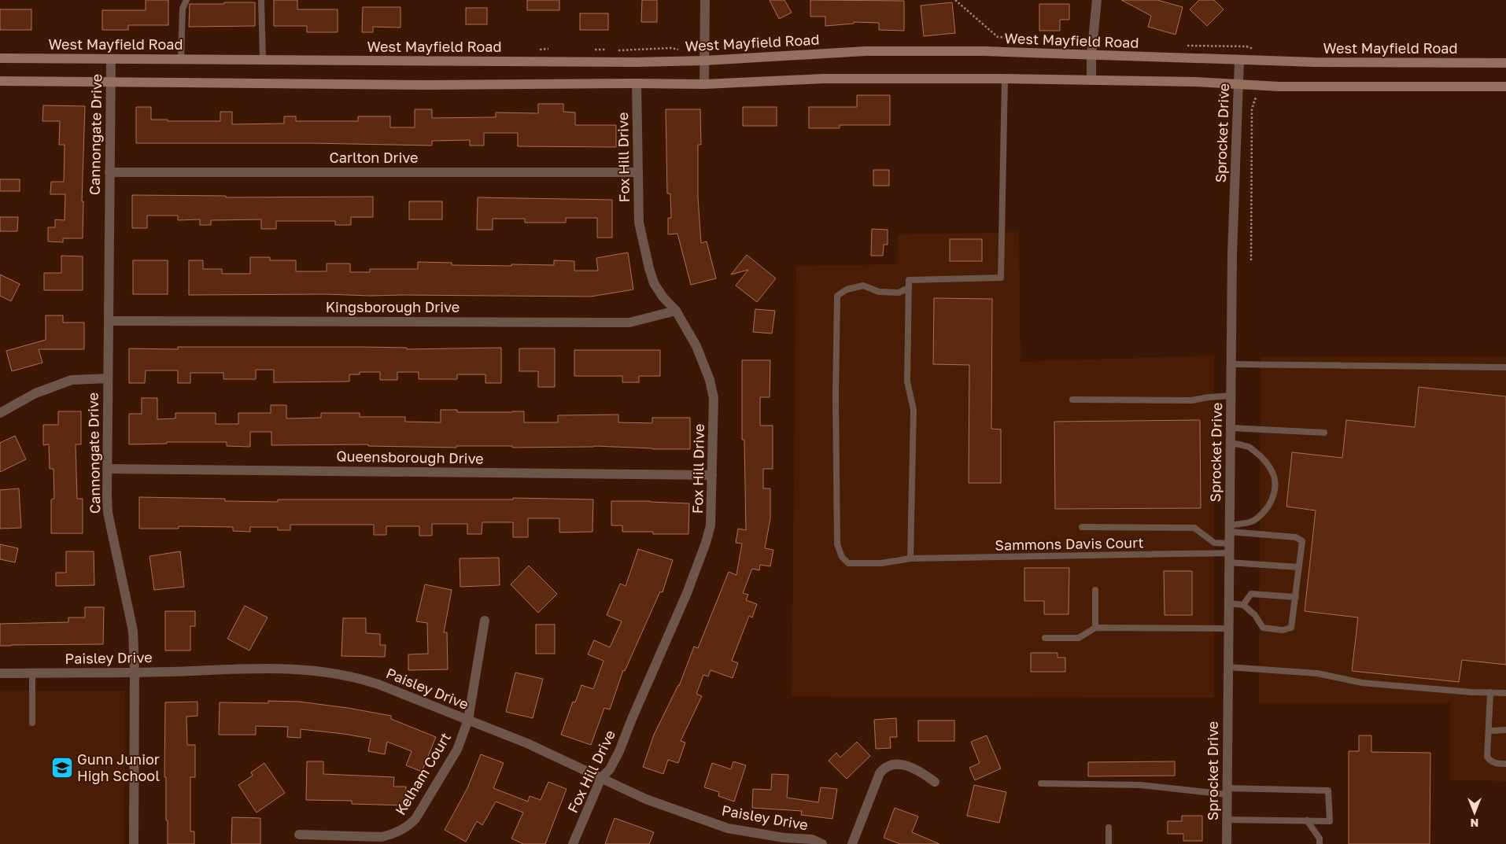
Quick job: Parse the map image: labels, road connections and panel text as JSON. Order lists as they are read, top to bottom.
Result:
{
  "streets": {
    "main road": ["West Mayfield Road"],
    "street": [
      "Sprocket Drive",
      "Cannongate Drive",
      "Fox Hill Drive",
      "Carlton Drive",
      "Kingsborough Drive",
      "Queensborough Drive",
      "Paisley Drive",
      "Kelham Court"
    ],
    "lane": ["Sammons Davis Court"]
  },
  "crossings": [
    ["West Mayfield Road", "Sprocket Drive"],
    ["West Mayfield Road", "Cannongate Drive"],
    ["Sprocket Drive", "Sammons Davis Court"],
    ["Cannongate Drive", "Carlton Drive"],
    ["Cannongate Drive", "Kingsborough Drive"],
    ["Cannongate Drive", "Queensborough Drive"],
    ["Cannongate Drive", "Paisley Drive"],
    ["Fox Hill Drive", "Carlton Drive"],
    ["Fox Hill Drive", "Kingsborough Drive"],
    ["Fox Hill Drive", "Queensborough Drive"],
    ["Fox Hill Drive", "Paisley Drive"],
    ["Paisley Drive", "Kelham Court"]
  ],
  "places": {
    "school or university": ["Gunn Junior High School"]
  },
  "north": "bottom"
}
